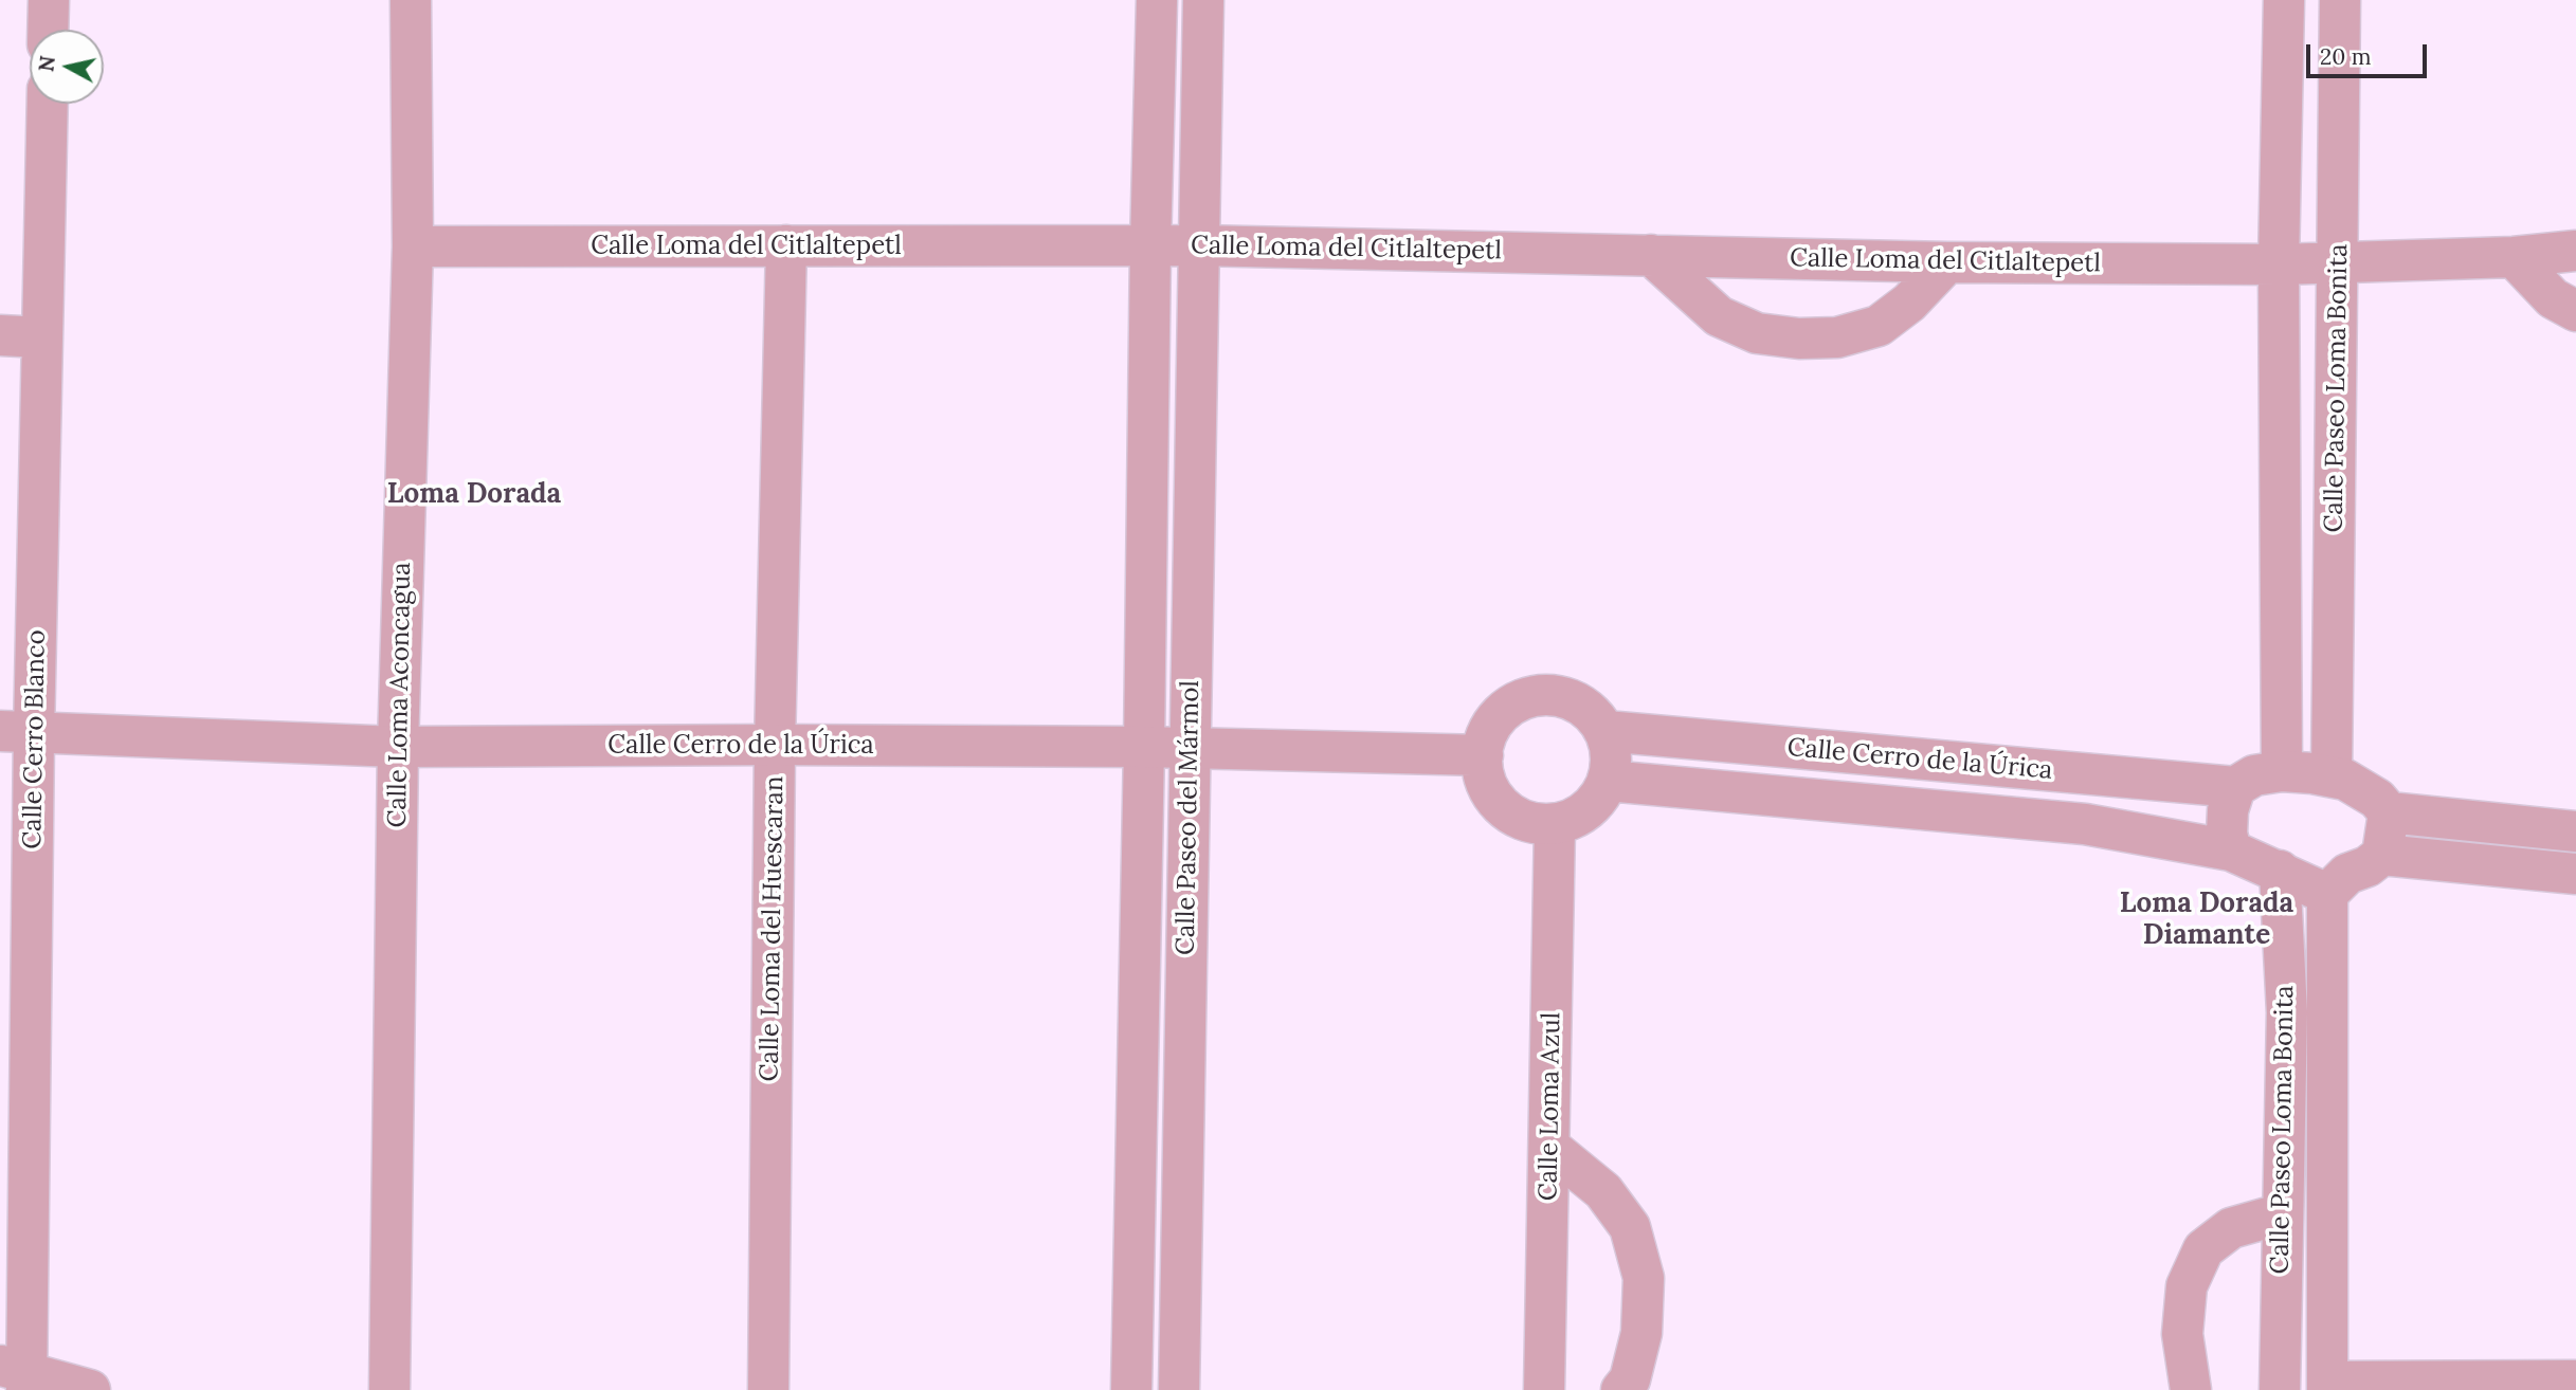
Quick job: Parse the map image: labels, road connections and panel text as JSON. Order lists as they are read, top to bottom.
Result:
{
  "streets": {
    "street": [
      "Calle Loma del Citlaltepetl",
      "Calle Paseo Loma Bonita",
      "Calle Loma Aconcagua",
      "Calle Cerro Blanco",
      "Calle Cerro de la Úrica",
      "Calle Paseo del Mármol",
      "Calle Loma del Huescaran",
      "Calle Loma Azul"
    ]
  },
  "crossings": [
    ["Calle Loma del Citlaltepetl", "Calle Paseo Loma Bonita"],
    ["Calle Loma del Citlaltepetl", "Calle Loma Aconcagua"],
    ["Calle Loma del Citlaltepetl", "Calle Paseo del Mármol"],
    ["Calle Loma del Citlaltepetl", "Calle Loma del Huescaran"],
    ["Calle Paseo Loma Bonita", "Calle Cerro de la Úrica"],
    ["Calle Loma Aconcagua", "Calle Cerro de la Úrica"],
    ["Calle Cerro Blanco", "Calle Cerro de la Úrica"],
    ["Calle Cerro de la Úrica", "Calle Paseo del Mármol"],
    ["Calle Cerro de la Úrica", "Calle Loma del Huescaran"],
    ["Calle Cerro de la Úrica", "Calle Loma Azul"]
  ],
  "districts": ["Loma Dorada", "Loma Dorada Diamante"],
  "scale_bar": "20 m",
  "north": "left"
}
